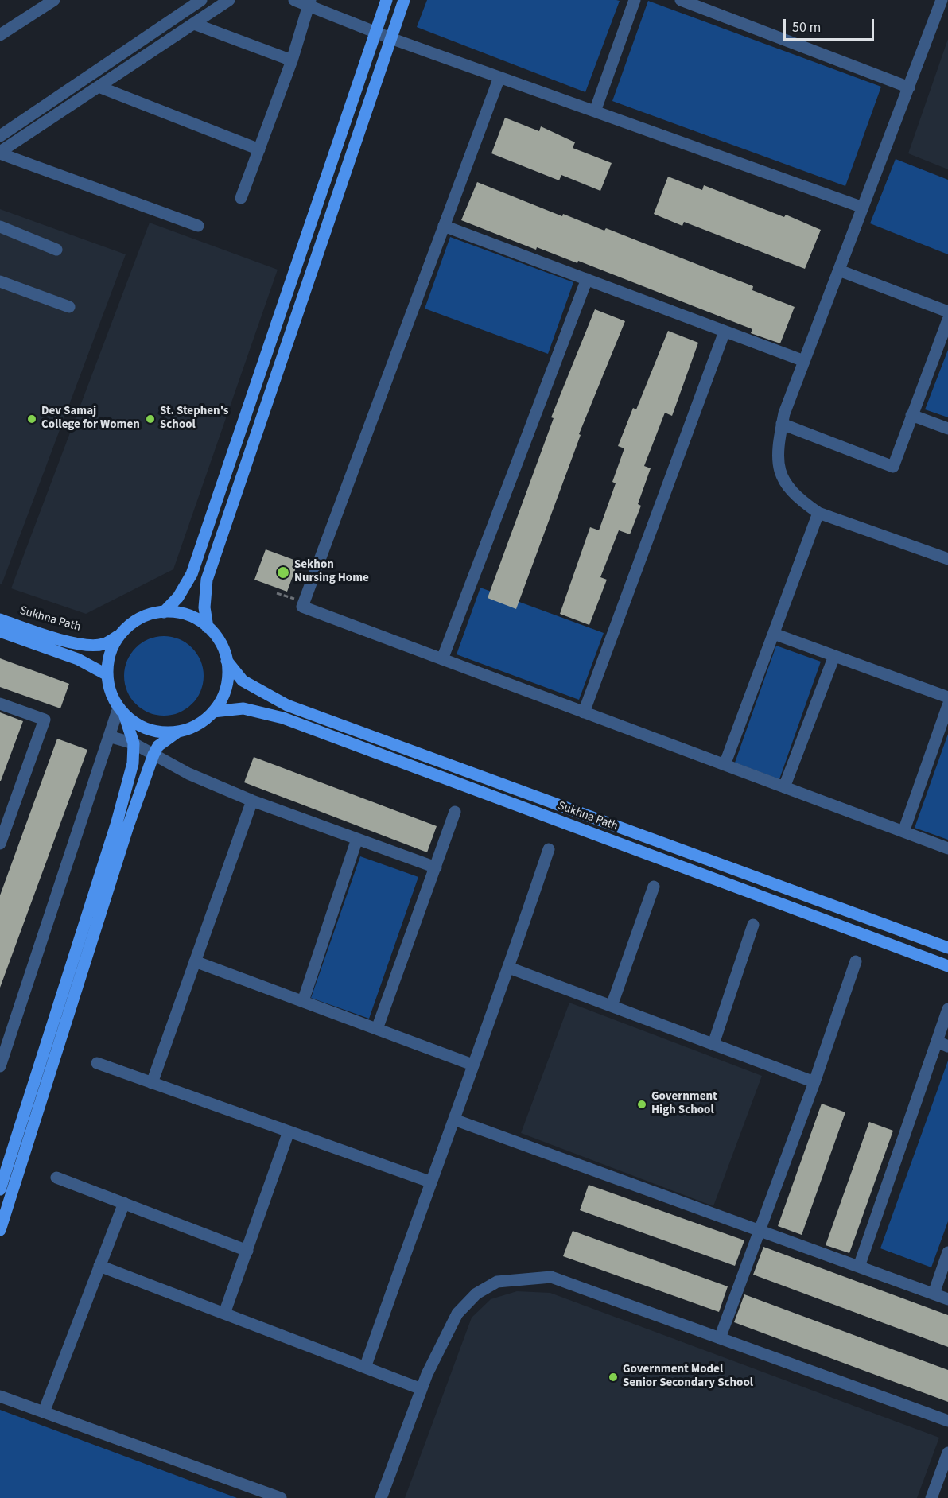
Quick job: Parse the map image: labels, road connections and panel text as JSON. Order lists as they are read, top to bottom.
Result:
{
  "streets": {
    "main road": ["Sukhna Path"]
  },
  "places": [
    "Dev Samaj College for Women",
    "St. Stephen's School",
    "Sekhon Nursing Home",
    "Government High School",
    "Government Model Senior Secondary School"
  ],
  "scale_bar": "50 m"
}
